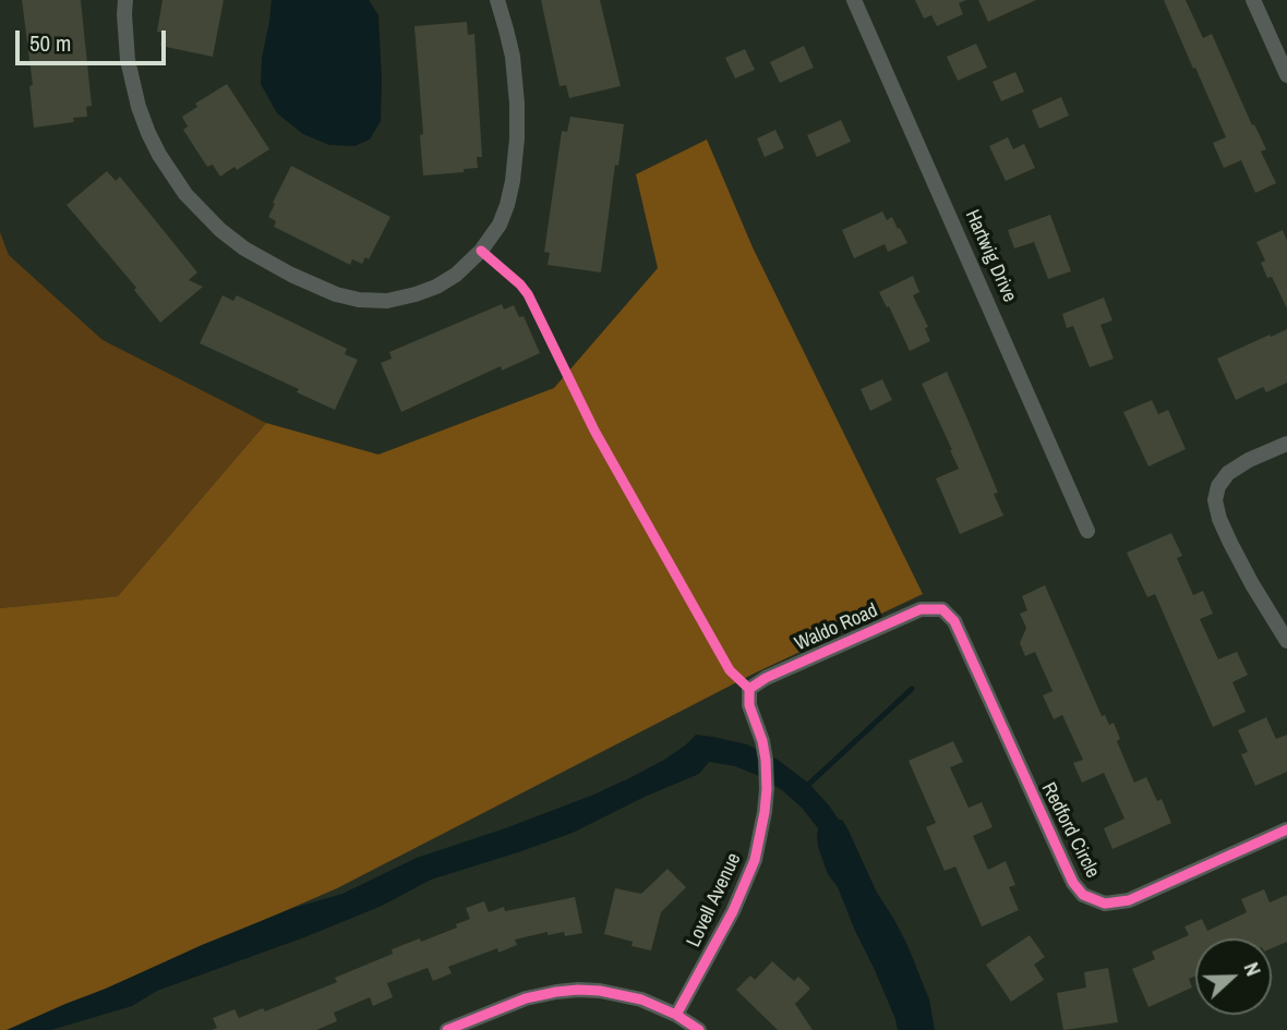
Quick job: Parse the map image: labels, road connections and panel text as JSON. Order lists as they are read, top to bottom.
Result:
{
  "streets": {
    "street": [
      "Hartwig Drive",
      "Waldo Road",
      "Redford Circle",
      "Lovell Avenue"
    ]
  },
  "crossings": [
    ["Waldo Road", "Redford Circle"],
    ["Waldo Road", "Lovell Avenue"]
  ],
  "scale_bar": "50 m",
  "north": "right"
}
